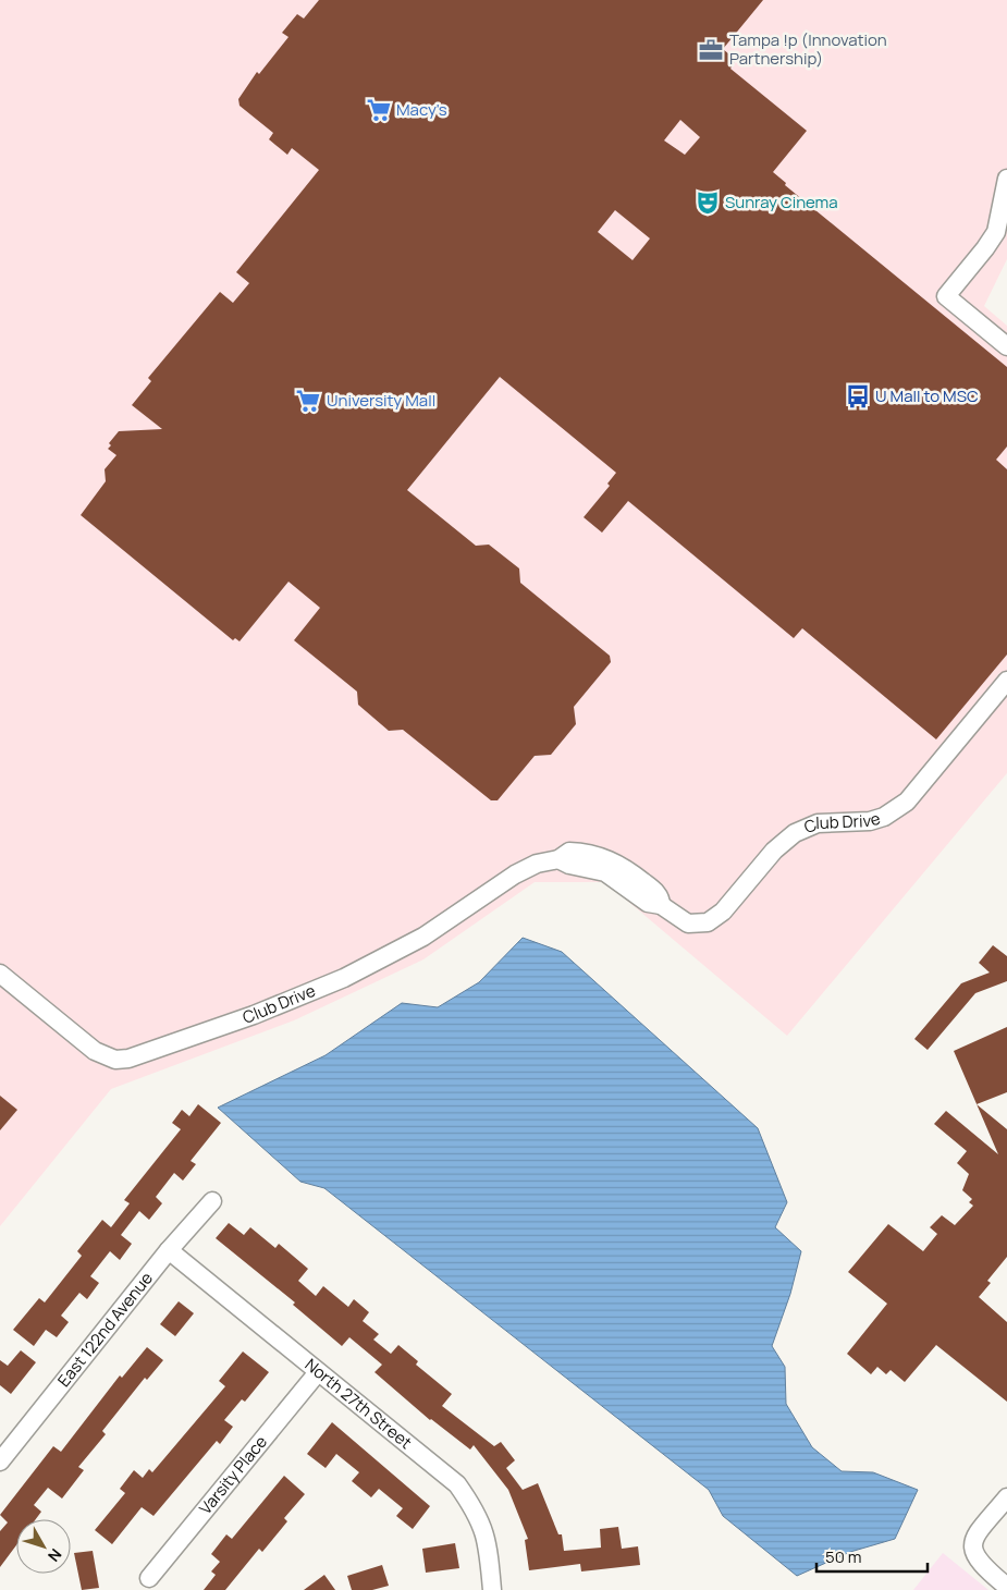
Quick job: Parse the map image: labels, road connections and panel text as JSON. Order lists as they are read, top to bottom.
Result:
{
  "streets": {
    "street": [
      "Club Drive",
      "East 122nd Avenue",
      "North 27th Street",
      "Varsity Place"
    ]
  },
  "crossings": [
    ["East 122nd Avenue", "North 27th Street"],
    ["North 27th Street", "Varsity Place"]
  ],
  "places": {
    "office": ["Tampa !p (Innovation Partnership)"],
    "supermarket": ["Macy's", "University Mall"],
    "theatre": ["Sunray Cinema"],
    "bus stop": ["U Mall to MSC"]
  },
  "scale_bar": "50 m",
  "north": "bottom right"
}
